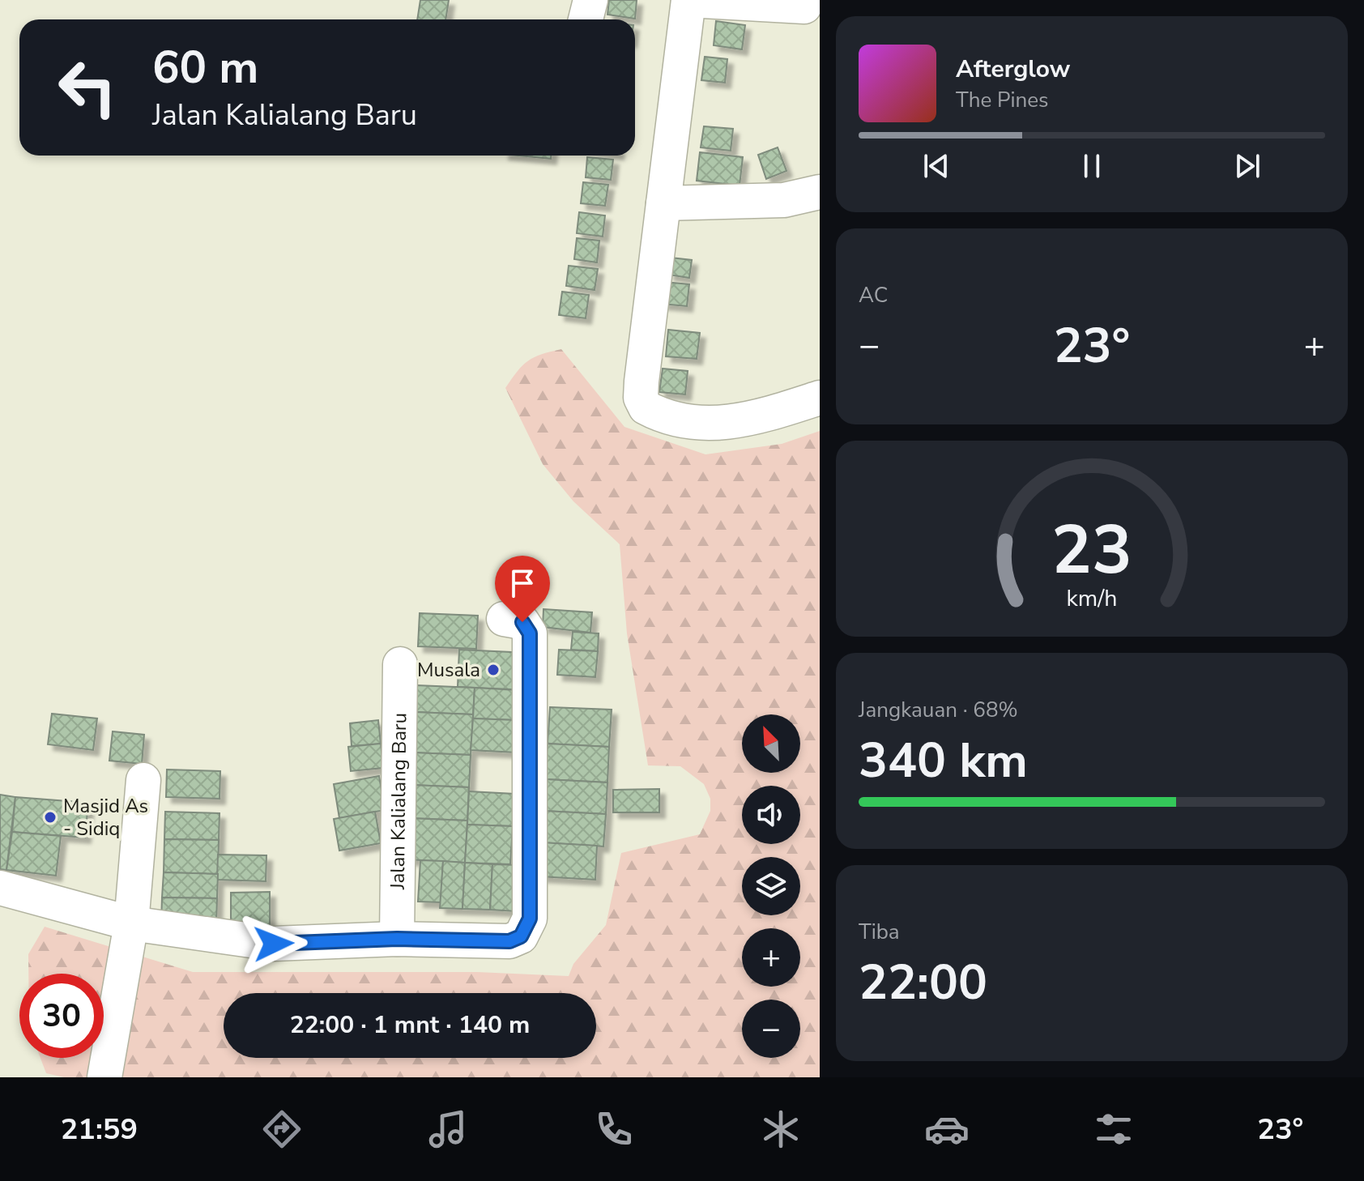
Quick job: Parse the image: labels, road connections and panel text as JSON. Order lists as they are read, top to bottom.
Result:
{
  "streets": {
    "street": ["Jalan Kalialang Baru"]
  },
  "places": ["Musala", "Masjid As - Sidiq"],
  "north": "top left",
  "page": {
    "turn": ["60 m", "Jalan Kalialang Baru"],
    "song": ["Afterglow", "The Pines"],
    "tile": [
      "AC",
      ["Jangkauan · 68%", "340 km"],
      ["Tiba", "22:00"]
    ],
    "heat": ["−", "23°", "+"],
    "map_buttons": ["+", "−"],
    "limit": "30",
    "trip": "22:00 · 1 mnt · 140 m",
    "tabs": ["21:59", "23°"],
    "gauge": ["23", "km/h"]
  }
}
